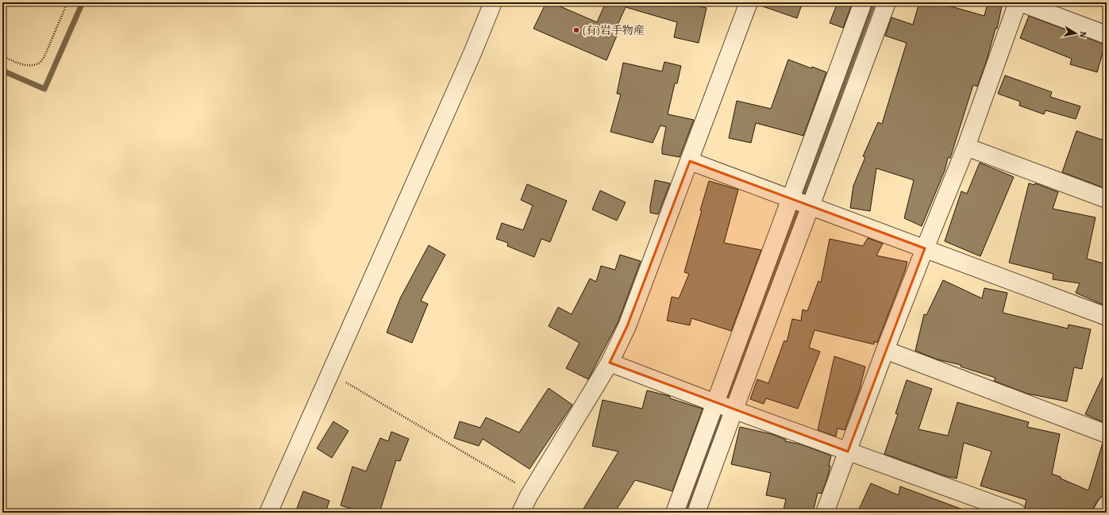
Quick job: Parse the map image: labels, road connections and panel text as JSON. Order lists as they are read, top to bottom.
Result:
{
  "places": ["(有)岩手物産"],
  "north": "right"
}
